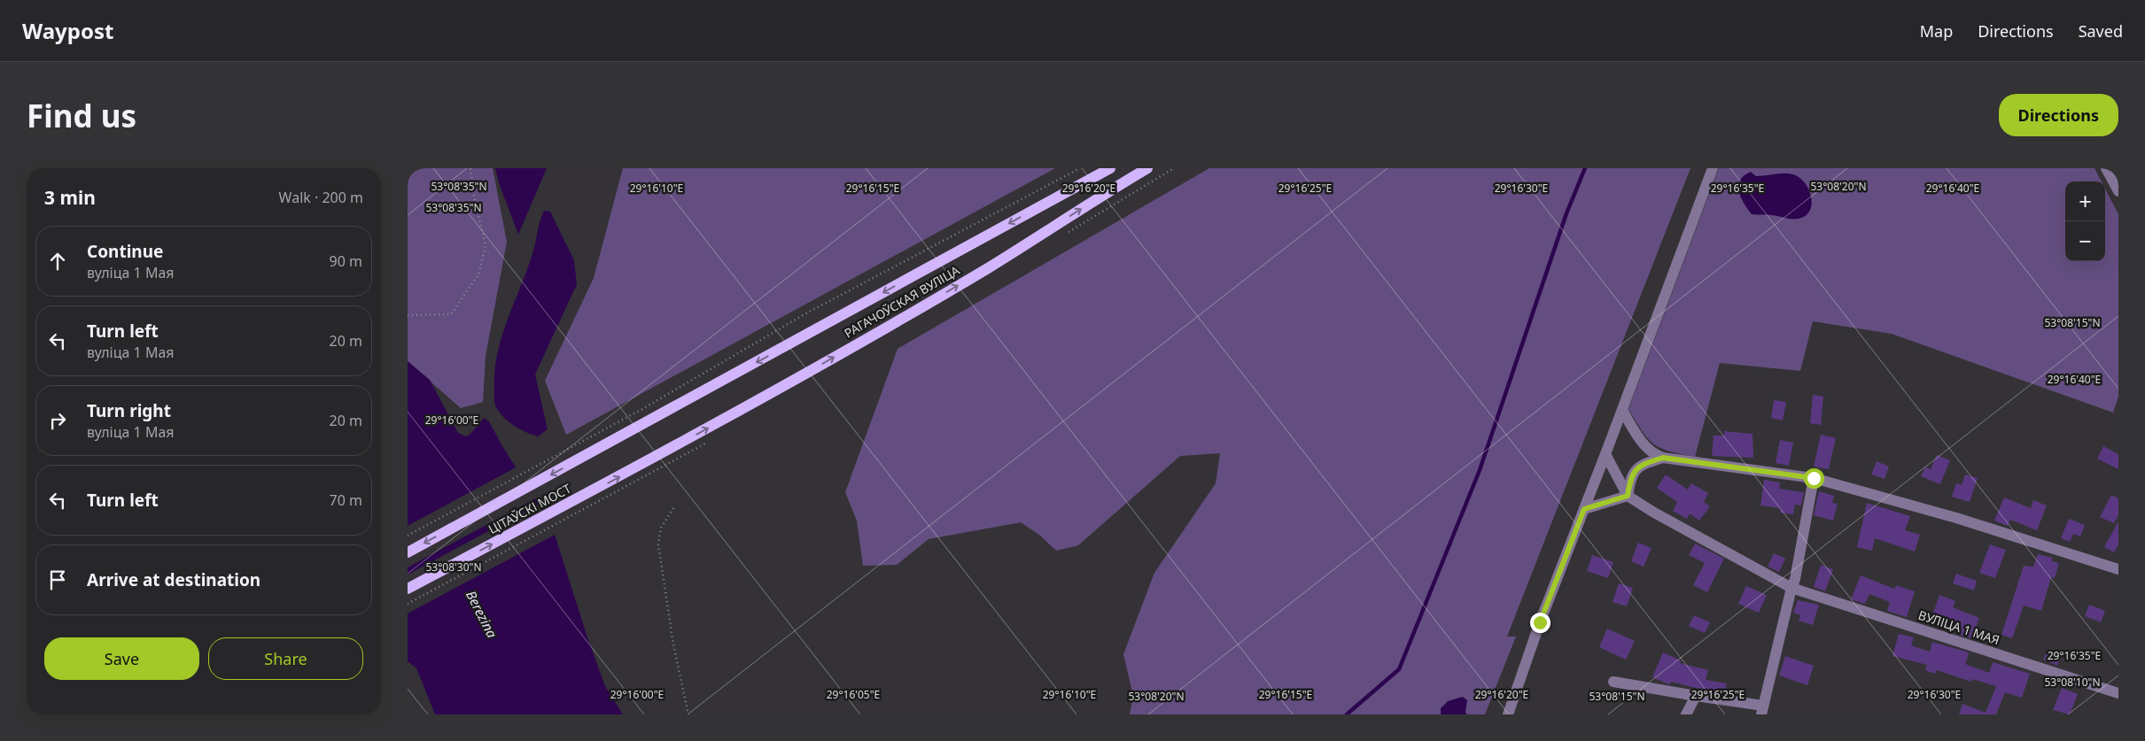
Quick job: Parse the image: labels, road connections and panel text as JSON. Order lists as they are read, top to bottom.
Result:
{
  "streets": {
    "main road": ["РАГАЧОЎСКАЯ ВУЛІЦА", "ЦІТАЎСКІ МОСТ"],
    "street": ["ВУЛІЦА 1 МАЯ"]
  },
  "crossings": [
    ["РАГАЧОЎСКАЯ ВУЛІЦА", "ЦІТАЎСКІ МОСТ"]
  ],
  "water": ["Berezina"],
  "page": {
    "header": "Waypost",
    "nav": ["Map", "Directions", "Saved"],
    "buttons": [
      "Directions",
      ["Save", "Share"]
    ],
    "title": "Find us",
    "heading": ["3 min", "Walk · 200 m"],
    "map_buttons": ["+", "−"],
    "list": [
      ["Continue", "вуліца 1 Мая", "90 m"],
      ["Turn left", "вуліца 1 Мая", "20 m"],
      ["Turn right", "вуліца 1 Мая", "20 m"],
      ["Turn left", "70 m"],
      "Arrive at destination"
    ]
  },
  "coordinates": [
    "53°08'35\"N",
    "53°08'20\"N",
    "29°16'30\"E",
    "29°16'10\"E",
    "29°16'15\"E",
    "29°16'20\"E",
    "29°16'25\"E",
    "29°16'35\"E",
    "29°16'40\"E",
    "53°08'15\"N",
    "29°16'00\"E",
    "53°08'30\"N",
    "53°08'10\"N",
    "29°16'05\"E"
  ]
}
